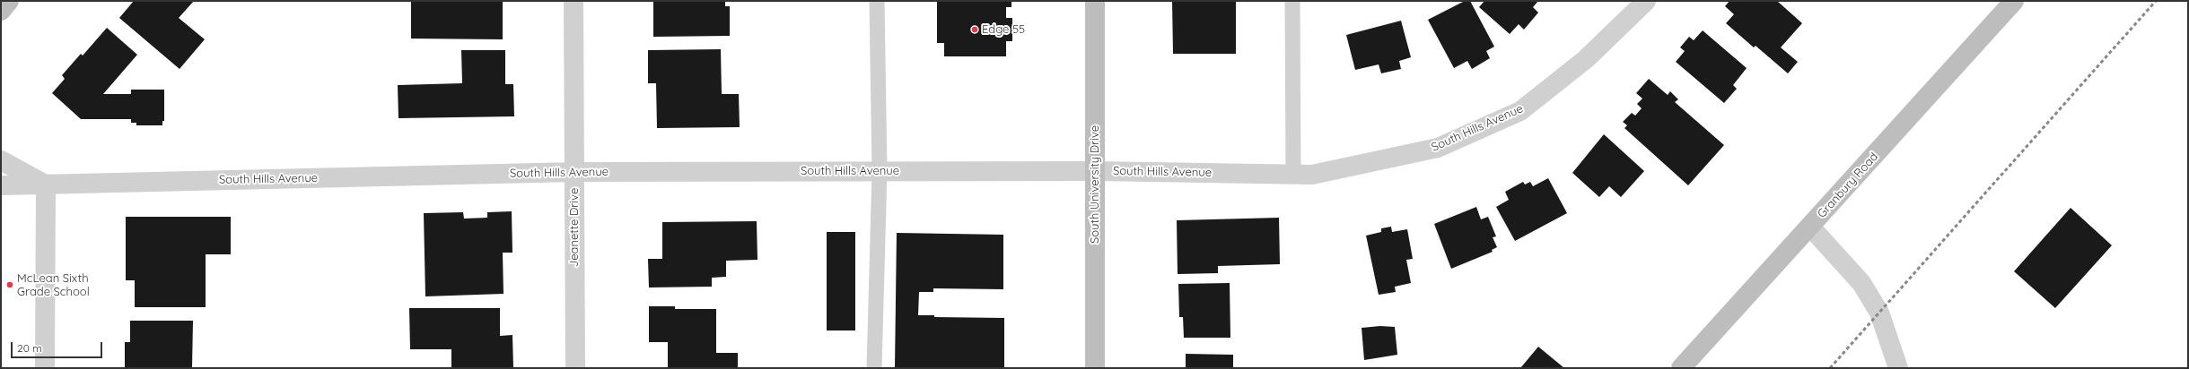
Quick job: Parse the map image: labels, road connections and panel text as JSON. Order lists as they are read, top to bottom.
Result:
{
  "streets": {
    "street": [
      "South Hills Avenue",
      "South University Drive",
      "Granbury Road",
      "Jeanette Drive"
    ]
  },
  "crossings": [
    ["South Hills Avenue", "South University Drive"],
    ["South Hills Avenue", "Jeanette Drive"]
  ],
  "places": ["Edge 55", "McLean Sixth Grade School"],
  "scale_bar": "20 m"
}
